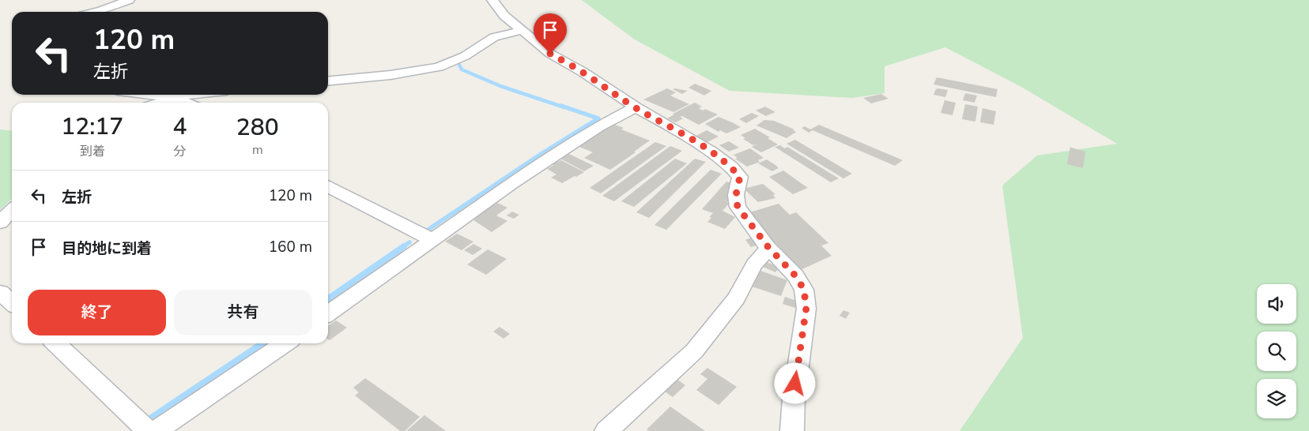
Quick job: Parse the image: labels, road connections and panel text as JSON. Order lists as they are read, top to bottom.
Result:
{
  "page": {
    "turn": ["120 m", "左折"],
    "eta": [
      "12:17",
      "到着",
      "4",
      "分",
      "280",
      "m"
    ],
    "list": [
      {
        "name": "左折",
        "value": "120 m"
      },
      {
        "name": "目的地に到着",
        "value": "160 m"
      }
    ],
    "buttons": ["終了", "共有"]
  }
}
